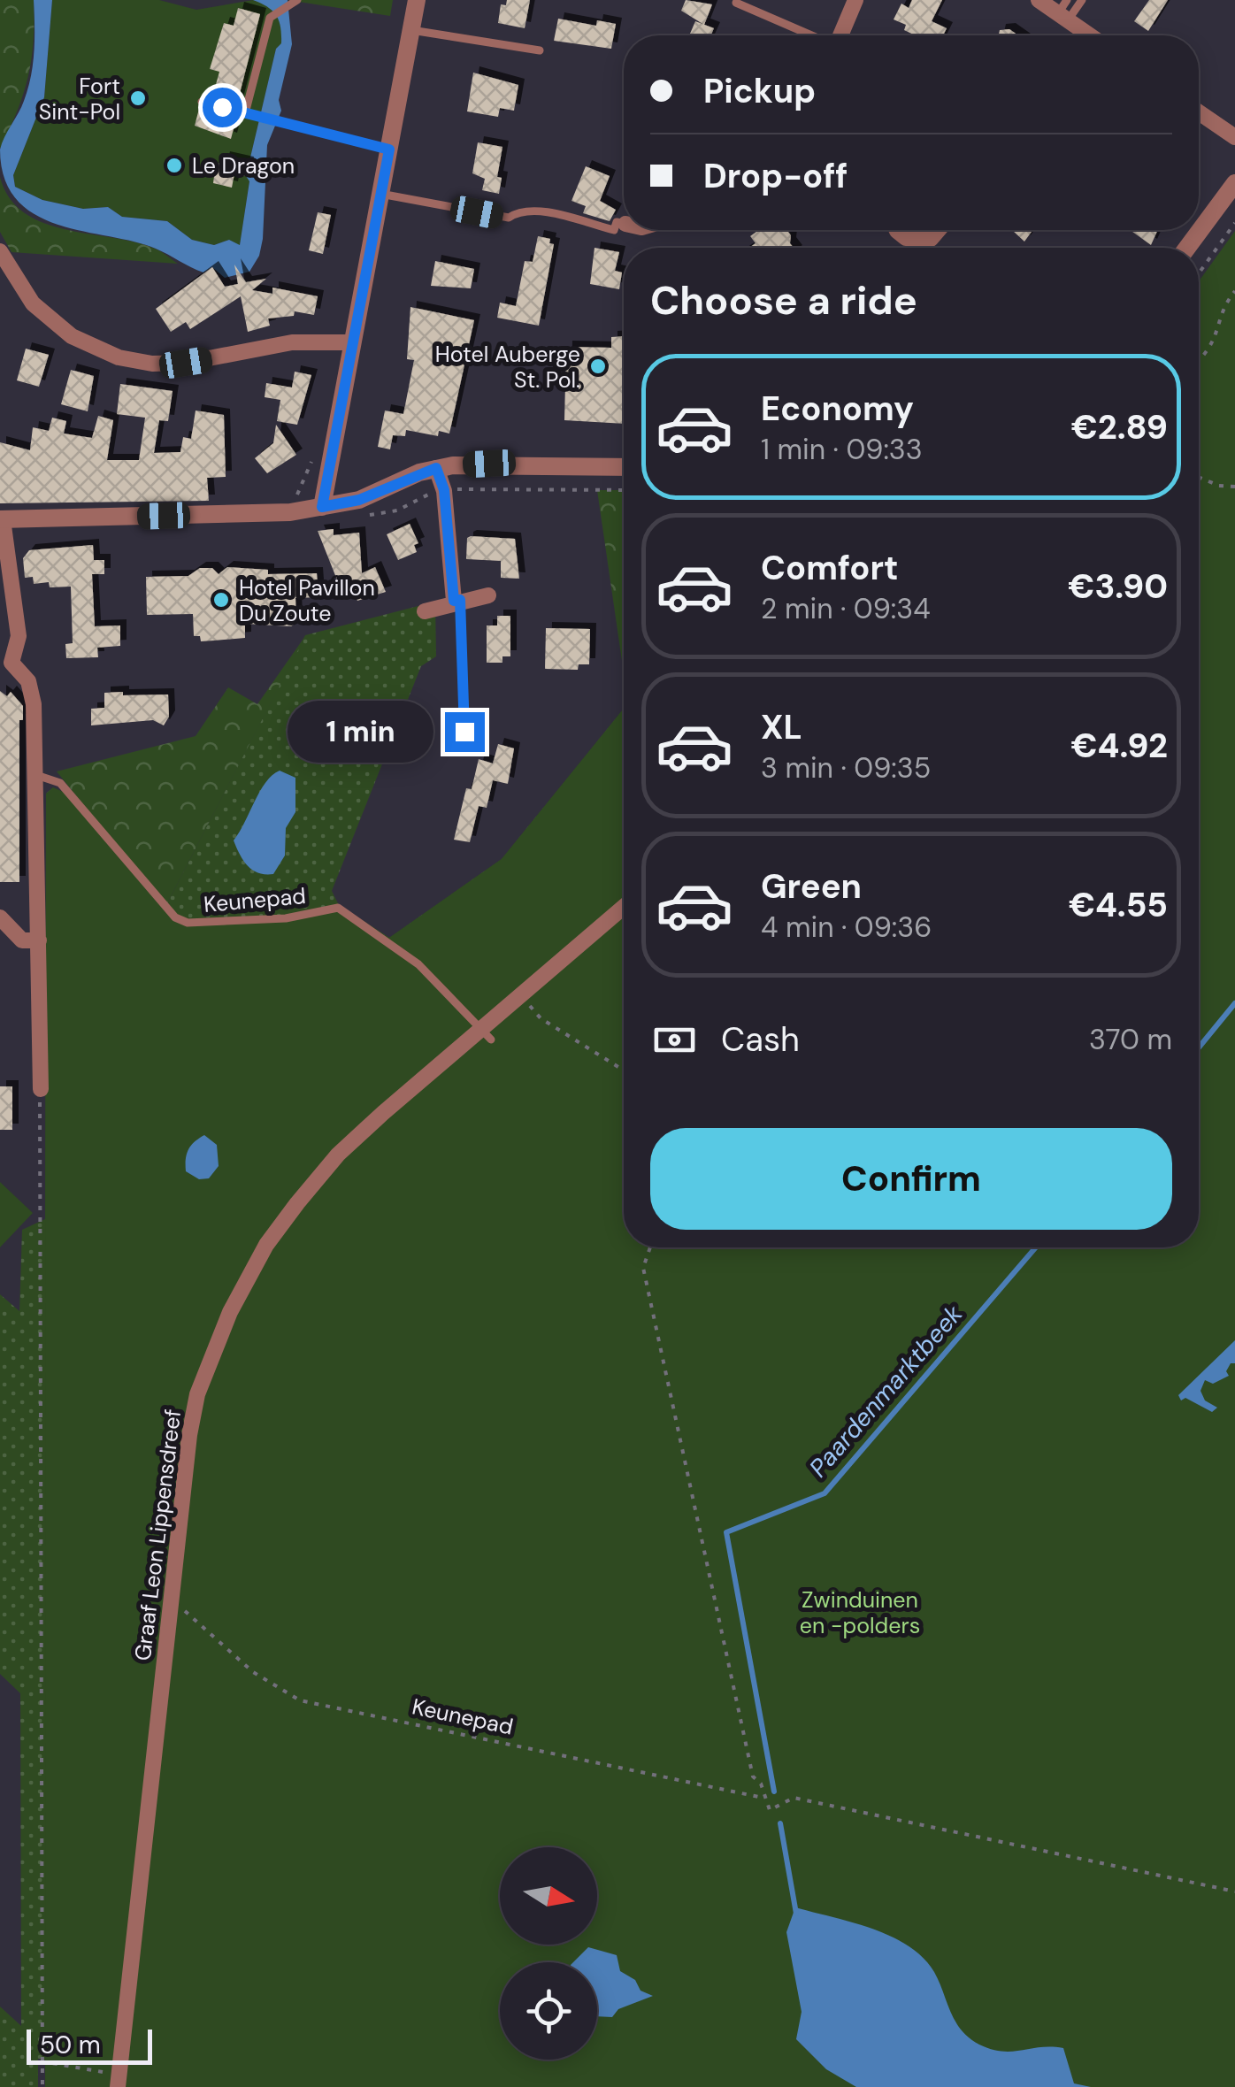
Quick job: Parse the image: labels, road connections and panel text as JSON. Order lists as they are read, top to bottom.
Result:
{
  "streets": {
    "street": ["Graaf Leon Lippensdreef"],
    "lane": ["Keunepad"]
  },
  "crossings": [
    ["Keunepad", "Graaf Leon Lippensdreef"]
  ],
  "water": ["Paardenmarktbeek"],
  "parks": ["Zwinduinen en -polders"],
  "places": [
    "Fort Sint-Pol",
    "Le Dragon",
    "Hotel Auberge St. Pol.",
    "Hotel Pavillon Du Zoute"
  ],
  "scale_bar": "50 m",
  "north": "right",
  "page": {
    "banner": ["Pickup", "Drop-off"],
    "heading": "Choose a ride",
    "list": [
      {
        "name": "Economy",
        "note": "1 min · 09:33",
        "value": "€2.89"
      },
      {
        "name": "Comfort",
        "note": "2 min · 09:34",
        "value": "€3.90"
      },
      {
        "name": "XL",
        "note": "3 min · 09:35",
        "value": "€4.92"
      },
      {
        "name": "Green",
        "note": "4 min · 09:36",
        "value": "€4.55"
      }
    ],
    "bubble": "1 min",
    "pay": ["Cash", "370 m"],
    "buttons": "Confirm",
    "scale": "50 m"
  }
}
